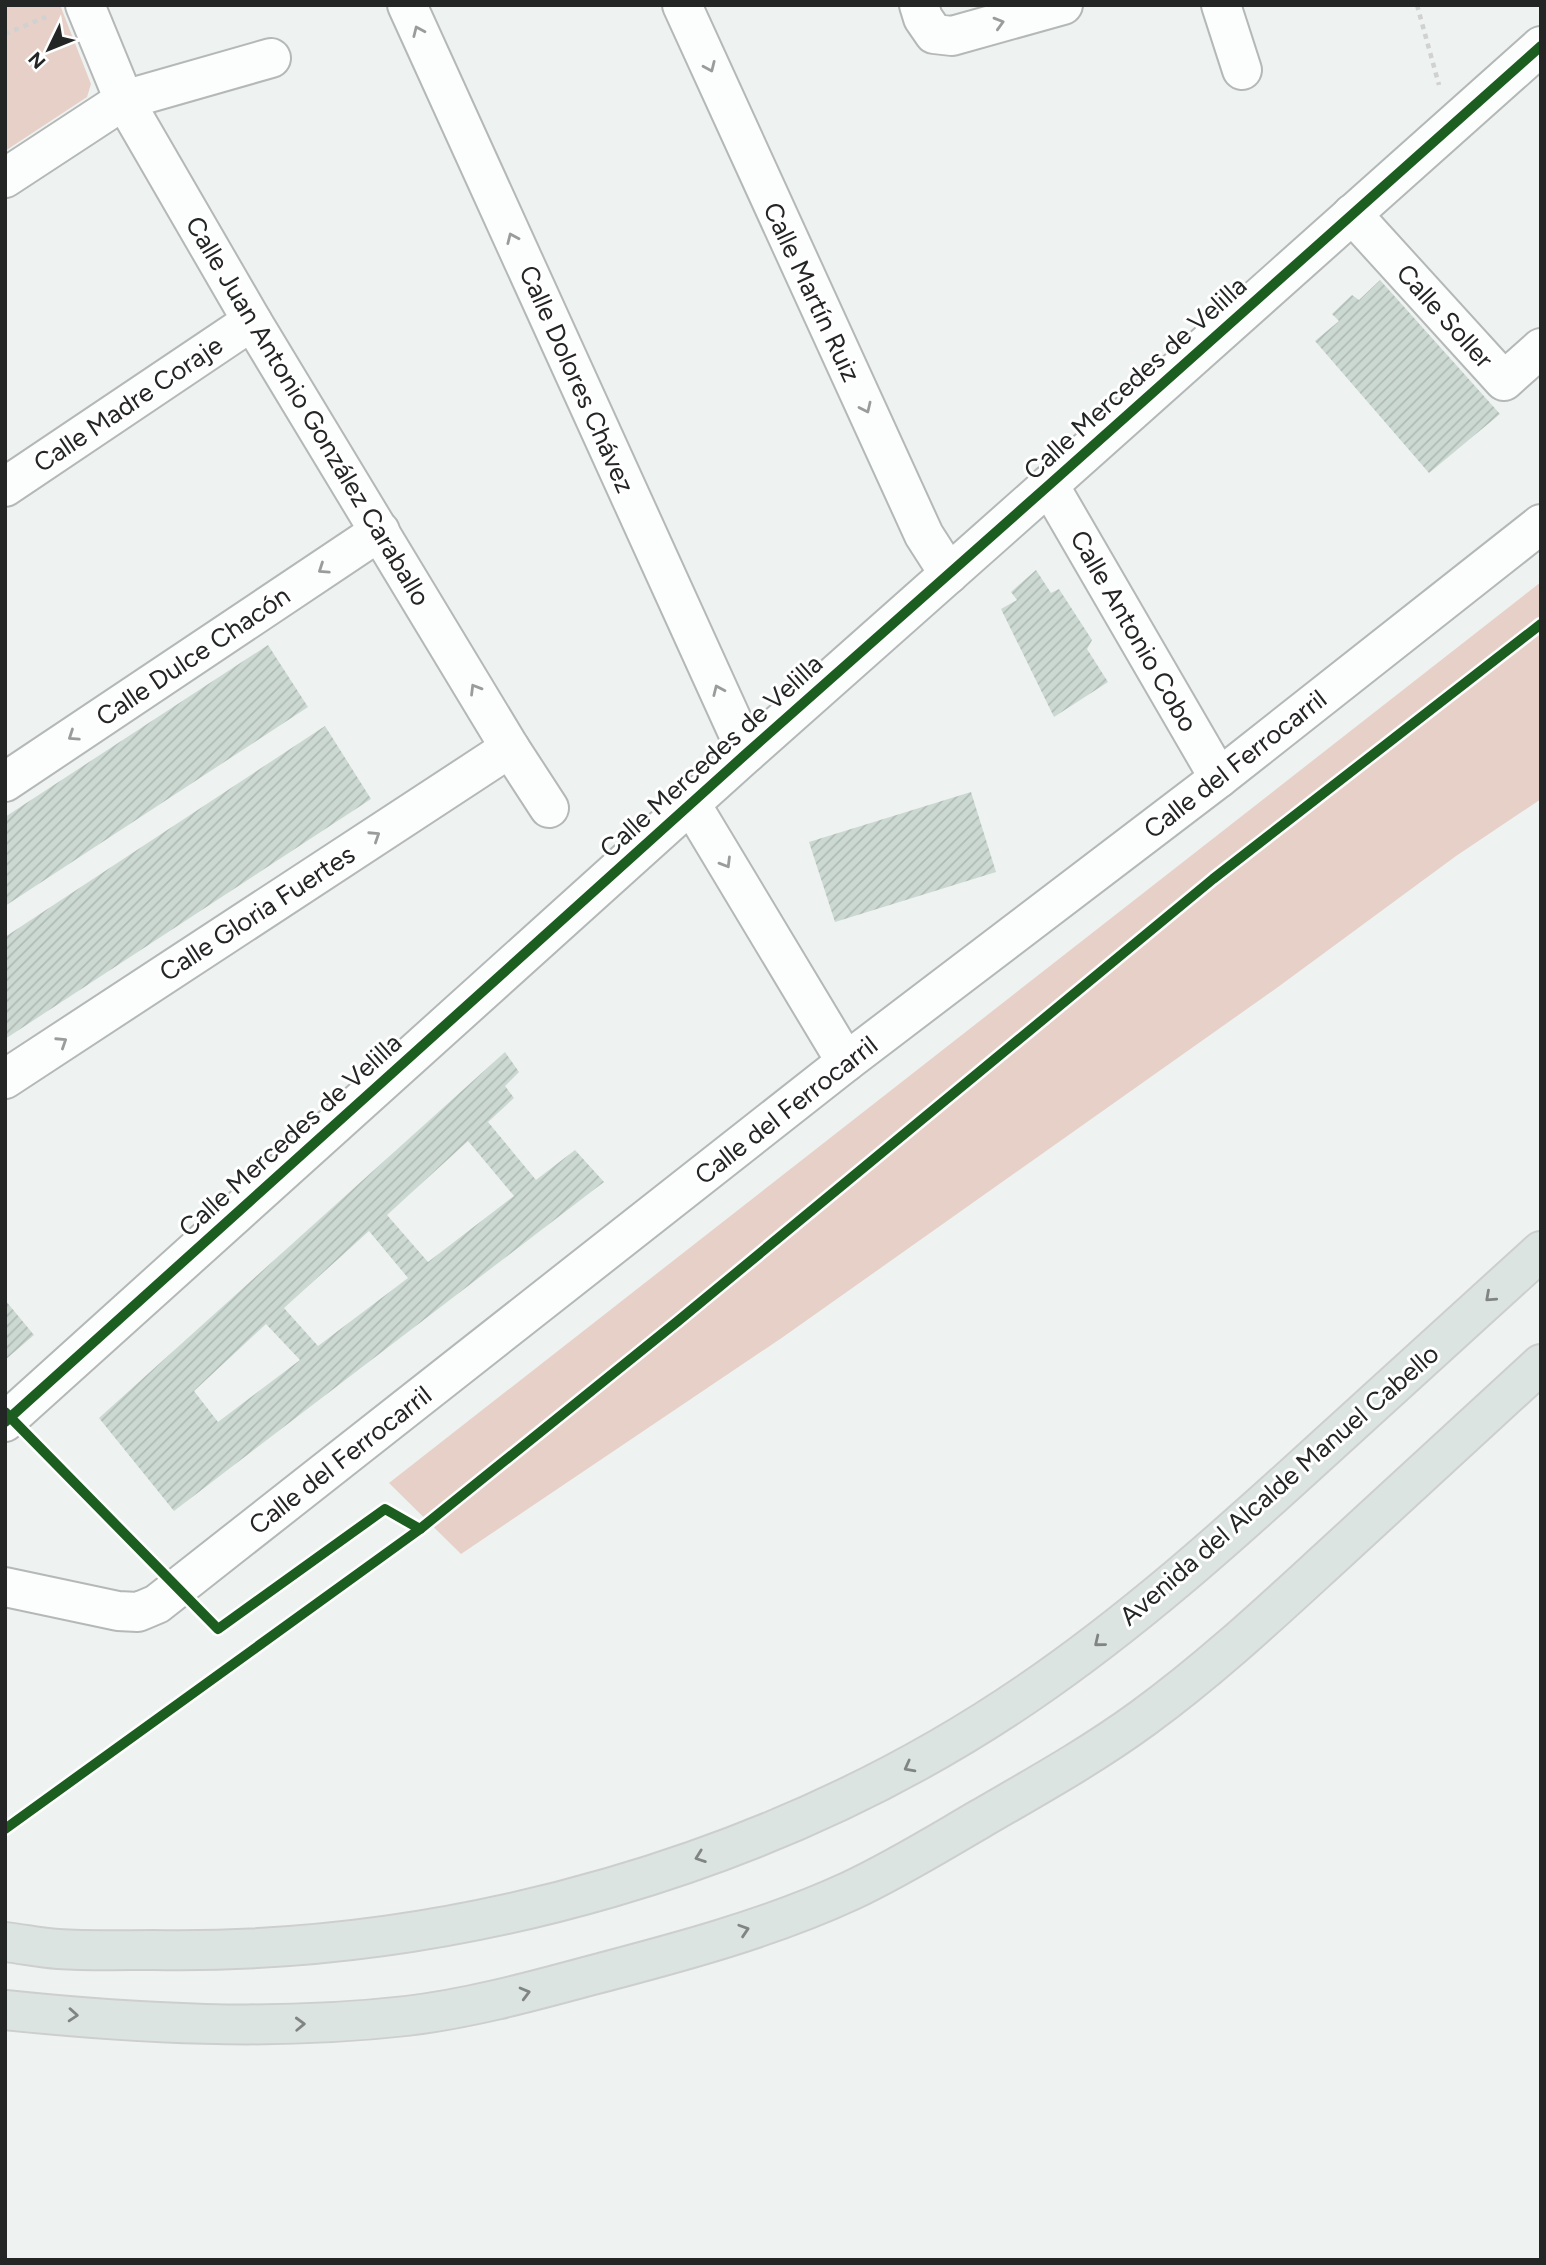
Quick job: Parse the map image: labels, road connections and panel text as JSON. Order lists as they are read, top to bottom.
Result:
{
  "streets": {
    "main road": ["Avenida del Alcalde Manuel Cabello"],
    "street": [
      "Calle Martín Ruiz",
      "Calle Soller",
      "Calle Mercedes de Velilla",
      "Calle Dolores Chávez",
      "Calle Madre Coraje",
      "Calle Juan Antonio González Caraballo",
      "Calle Antonio Cobo",
      "Calle Dulce Chacón",
      "Calle del Ferrocarril",
      "Calle Gloria Fuertes"
    ]
  },
  "crossings": [
    ["Calle Martín Ruiz", "Calle Mercedes de Velilla"],
    ["Calle Soller", "Calle Mercedes de Velilla"],
    ["Calle Mercedes de Velilla", "Calle Dolores Chávez"],
    ["Calle Mercedes de Velilla", "Calle Antonio Cobo"],
    ["Calle Madre Coraje", "Calle Juan Antonio González Caraballo"],
    ["Calle Juan Antonio González Caraballo", "Calle Dulce Chacón"],
    ["Calle Juan Antonio González Caraballo", "Calle Gloria Fuertes"],
    ["Calle Antonio Cobo", "Calle del Ferrocarril"]
  ],
  "one_way": [
    "Calle Martín Ruiz",
    "Calle Dolores Chávez",
    "Calle Dulce Chacón",
    "Calle Gloria Fuertes"
  ],
  "north": "bottom left"
}
